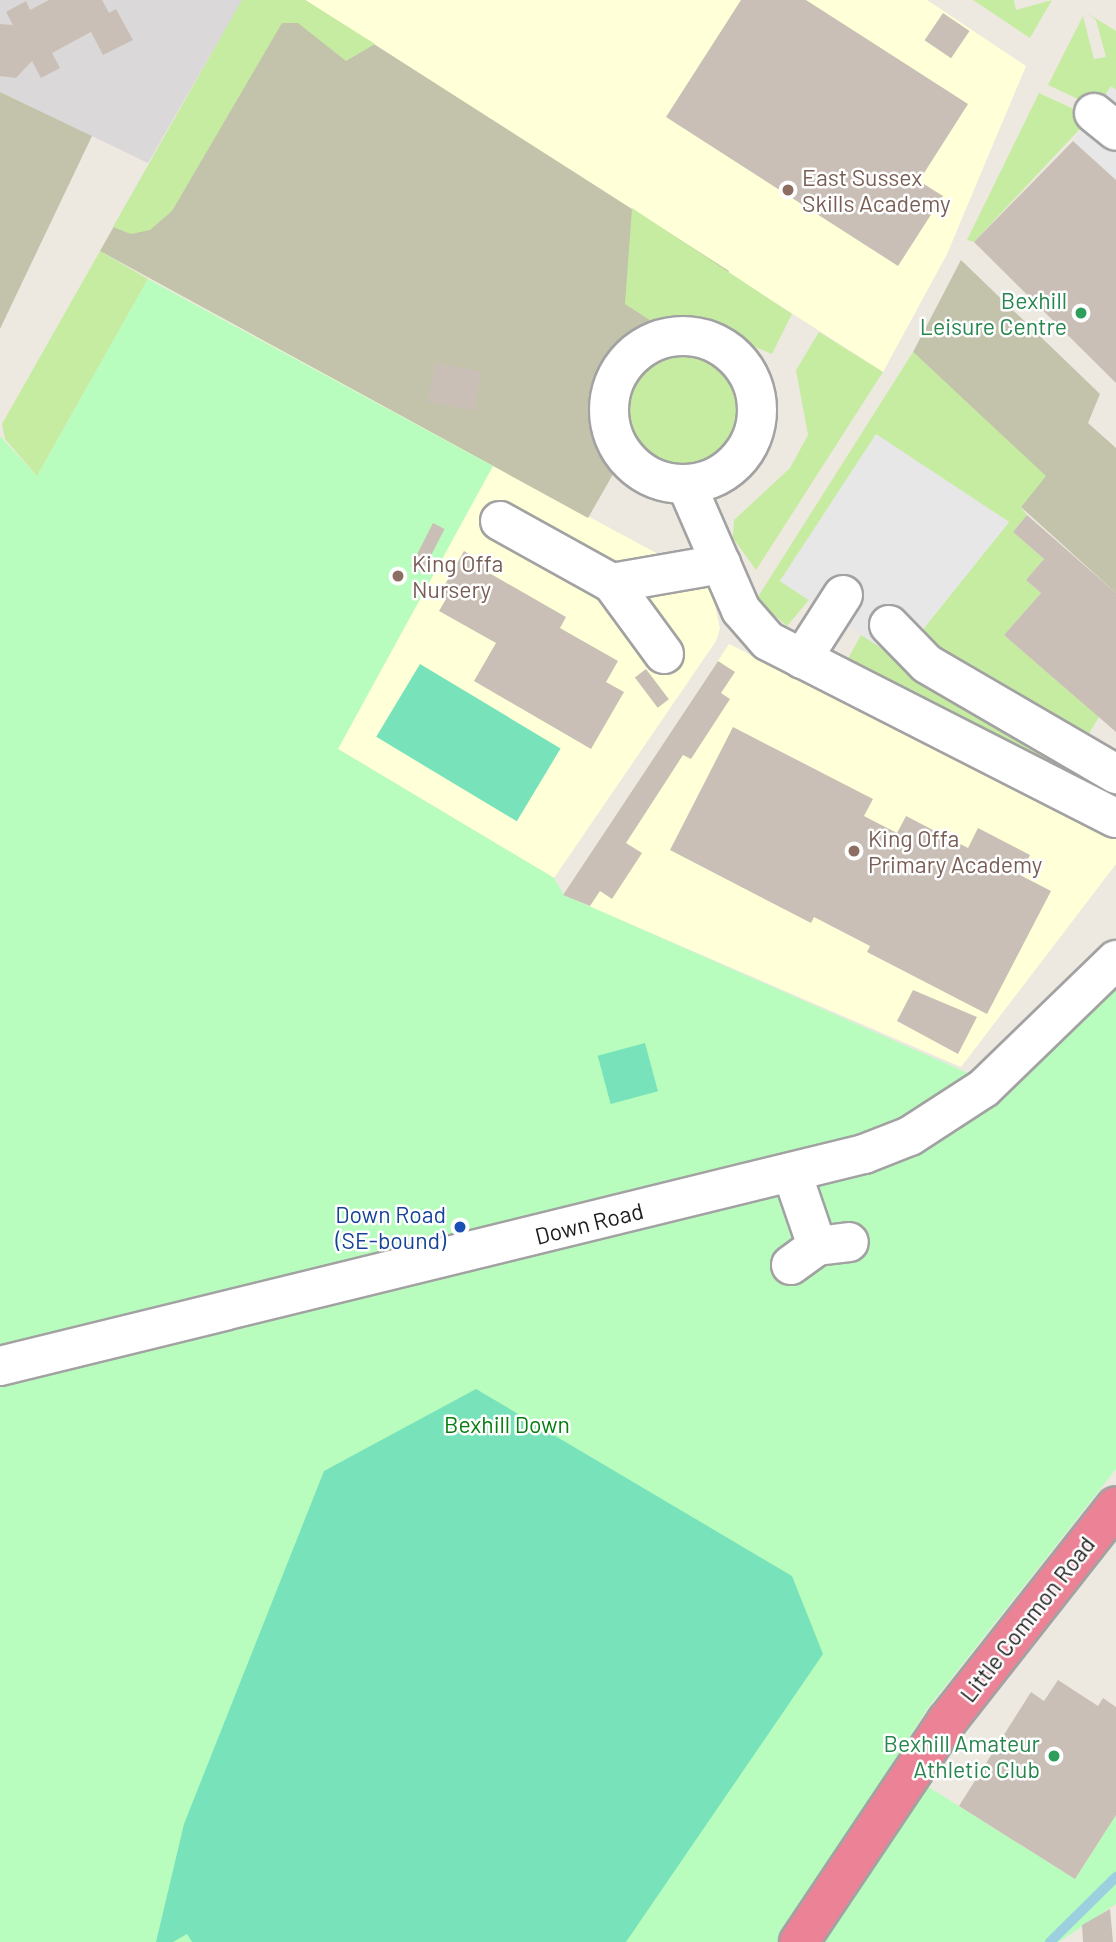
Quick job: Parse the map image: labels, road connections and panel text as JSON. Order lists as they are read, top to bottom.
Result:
{
  "streets": {
    "highway": ["Little Common Road"],
    "street": ["Down Road"]
  },
  "parks": ["Bexhill Down"],
  "places": [
    "East Sussex Skills Academy",
    "Bexhill Leisure Centre",
    "King Offa Nursery",
    "King Offa Primary Academy",
    "Down Road (SE-bound)",
    "Bexhill Amateur Athletic Club"
  ]
}
